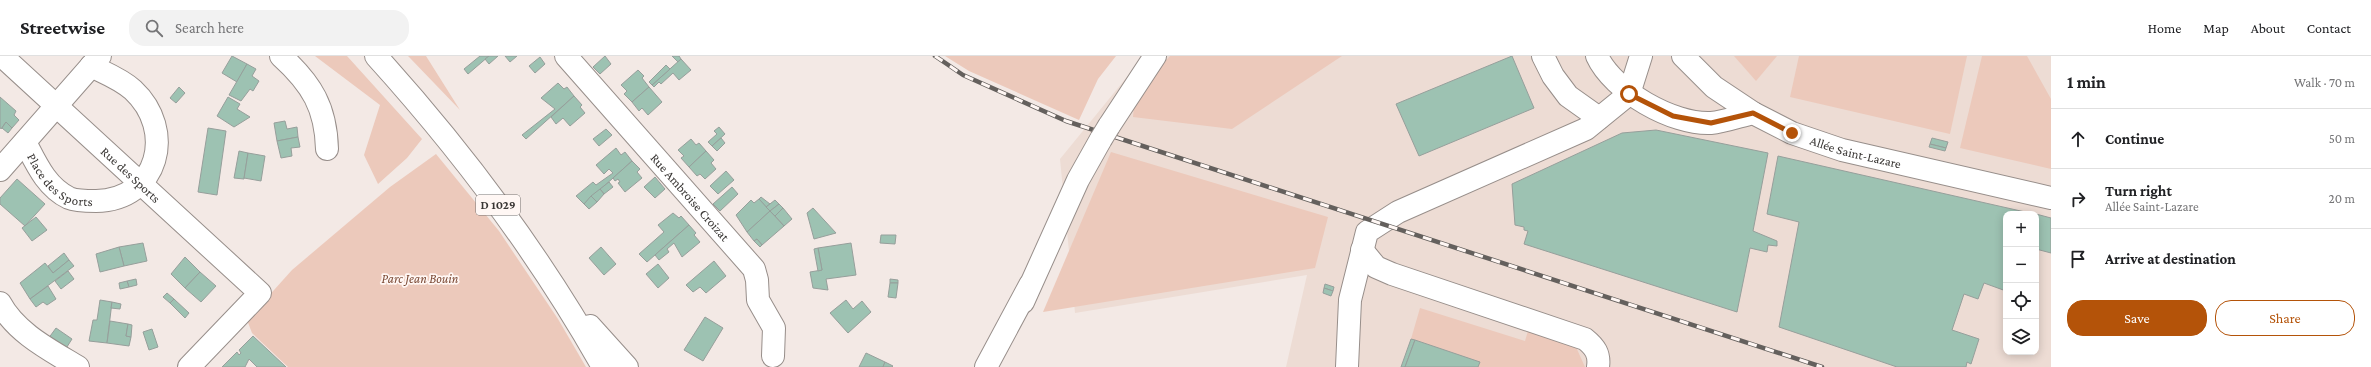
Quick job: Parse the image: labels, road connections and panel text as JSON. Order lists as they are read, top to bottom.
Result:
{
  "streets": {
    "street": [
      "Allée Saint-Lazare",
      "Rue des Sports",
      "Place des Sports",
      "Rue Ambroise Croizat",
      "D 1029"
    ]
  },
  "crossings": [
    ["Rue des Sports", "Place des Sports"]
  ],
  "parks": ["Parc Jean Bouin"],
  "page": {
    "header": "Streetwise",
    "search": "Search here",
    "nav": [
      "Home",
      "Map",
      "About",
      "Contact"
    ],
    "heading": ["1 min", "Walk · 70 m"],
    "list": [
      ["Continue", "50 m"],
      ["Turn right", "Allée Saint-Lazare", "20 m"],
      "Arrive at destination"
    ],
    "map_buttons": ["+", "−"],
    "buttons": ["Save", "Share"]
  }
}
